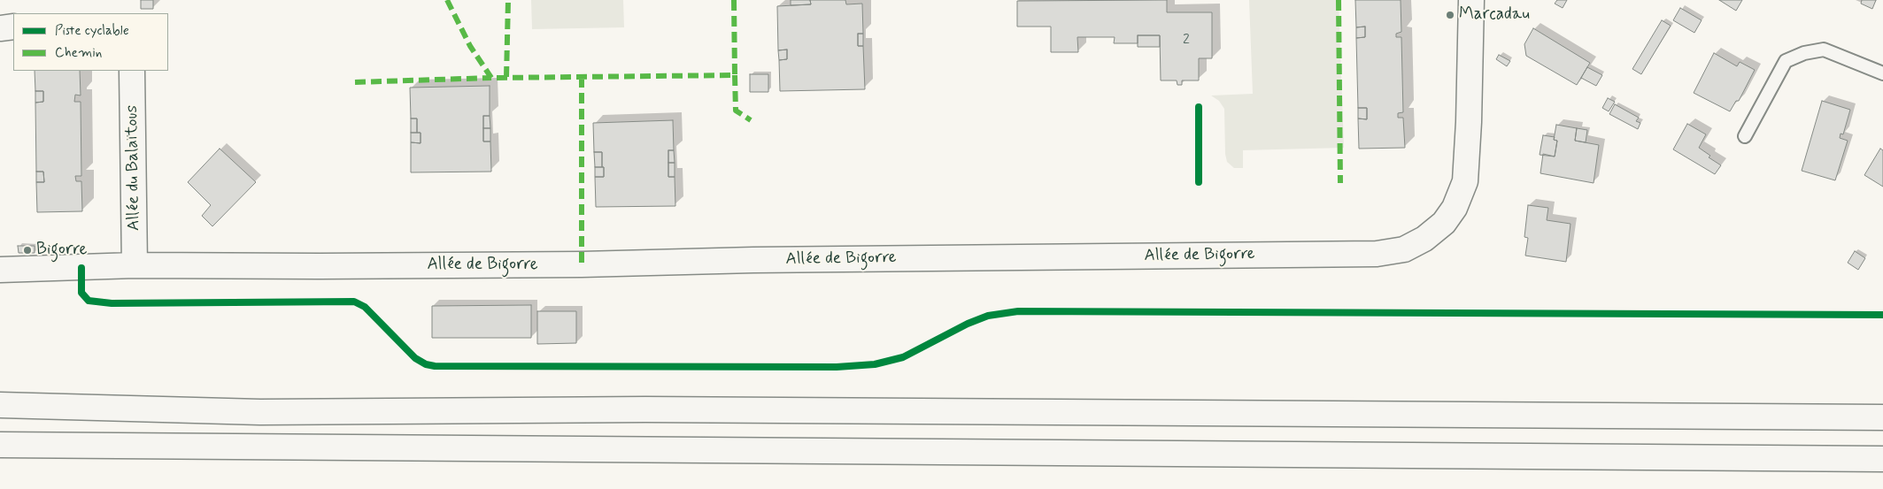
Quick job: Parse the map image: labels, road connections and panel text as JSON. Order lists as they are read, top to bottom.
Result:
{
  "streets": {
    "main road": ["Allée du Balaïtous", "Allée de Bigorre"]
  },
  "crossings": [
    ["Allée du Balaïtous", "Allée de Bigorre"]
  ],
  "places": ["Marcadau", "Bigorre"],
  "house_numbers": ["2"],
  "legend": ["Piste cyclable", "Chemin"]
}
